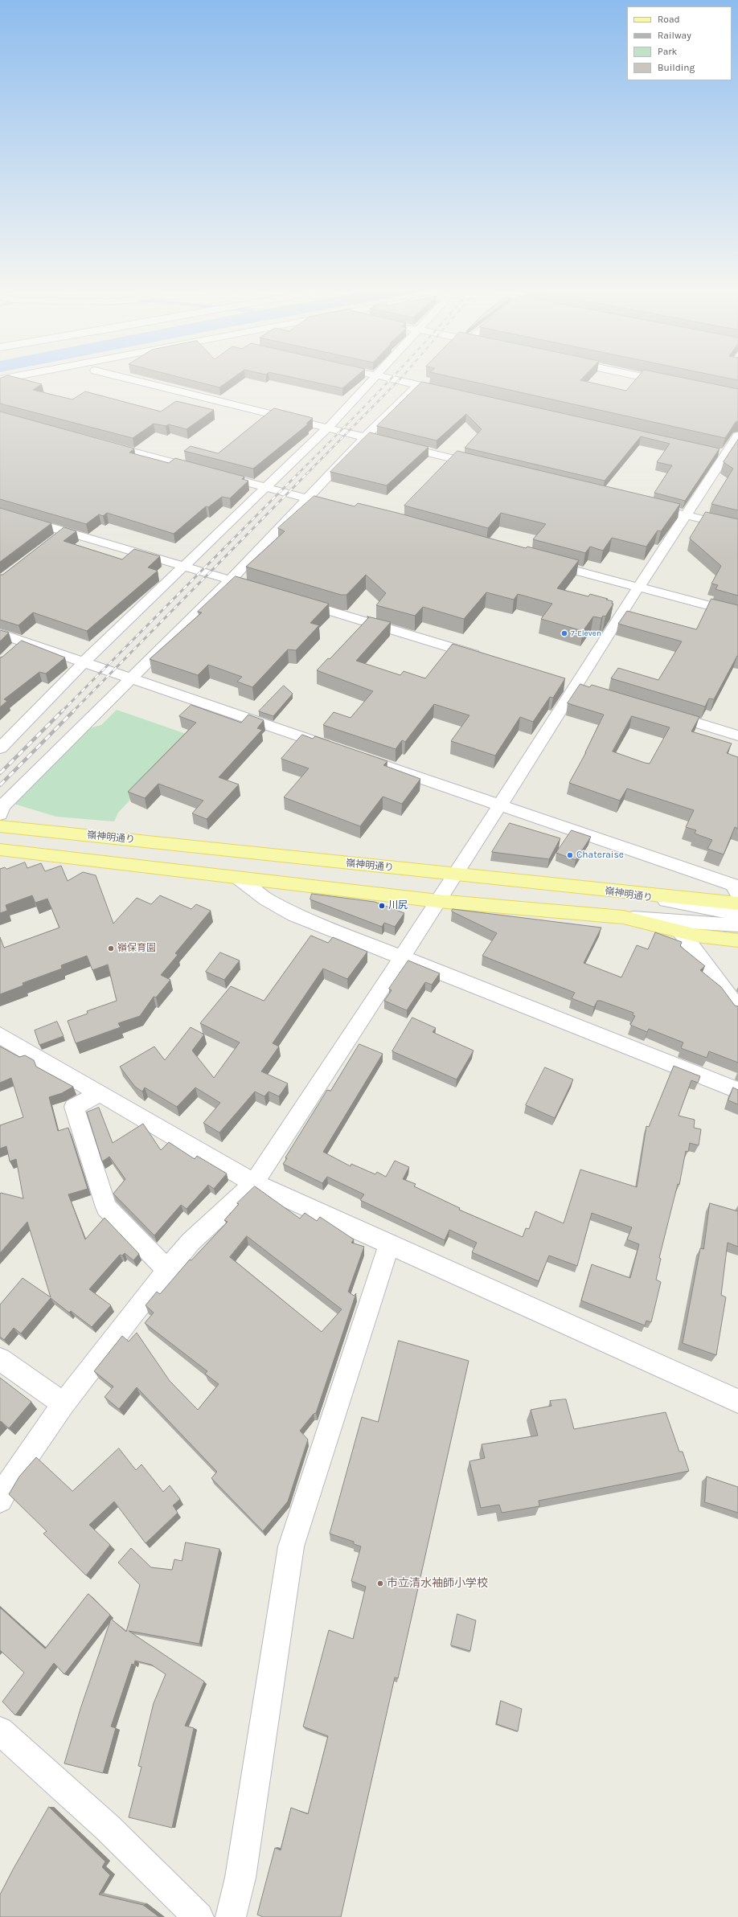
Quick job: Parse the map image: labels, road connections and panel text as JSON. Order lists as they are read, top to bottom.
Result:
{
  "streets": {
    "main road": ["嶺神明通り"]
  },
  "places": [
    "7-Eleven",
    "Chateraise",
    "川尻",
    "嶺保育園",
    "市立清水袖師小学校"
  ],
  "legend": [
    "Road",
    "Railway",
    "Park",
    "Building"
  ]
}
